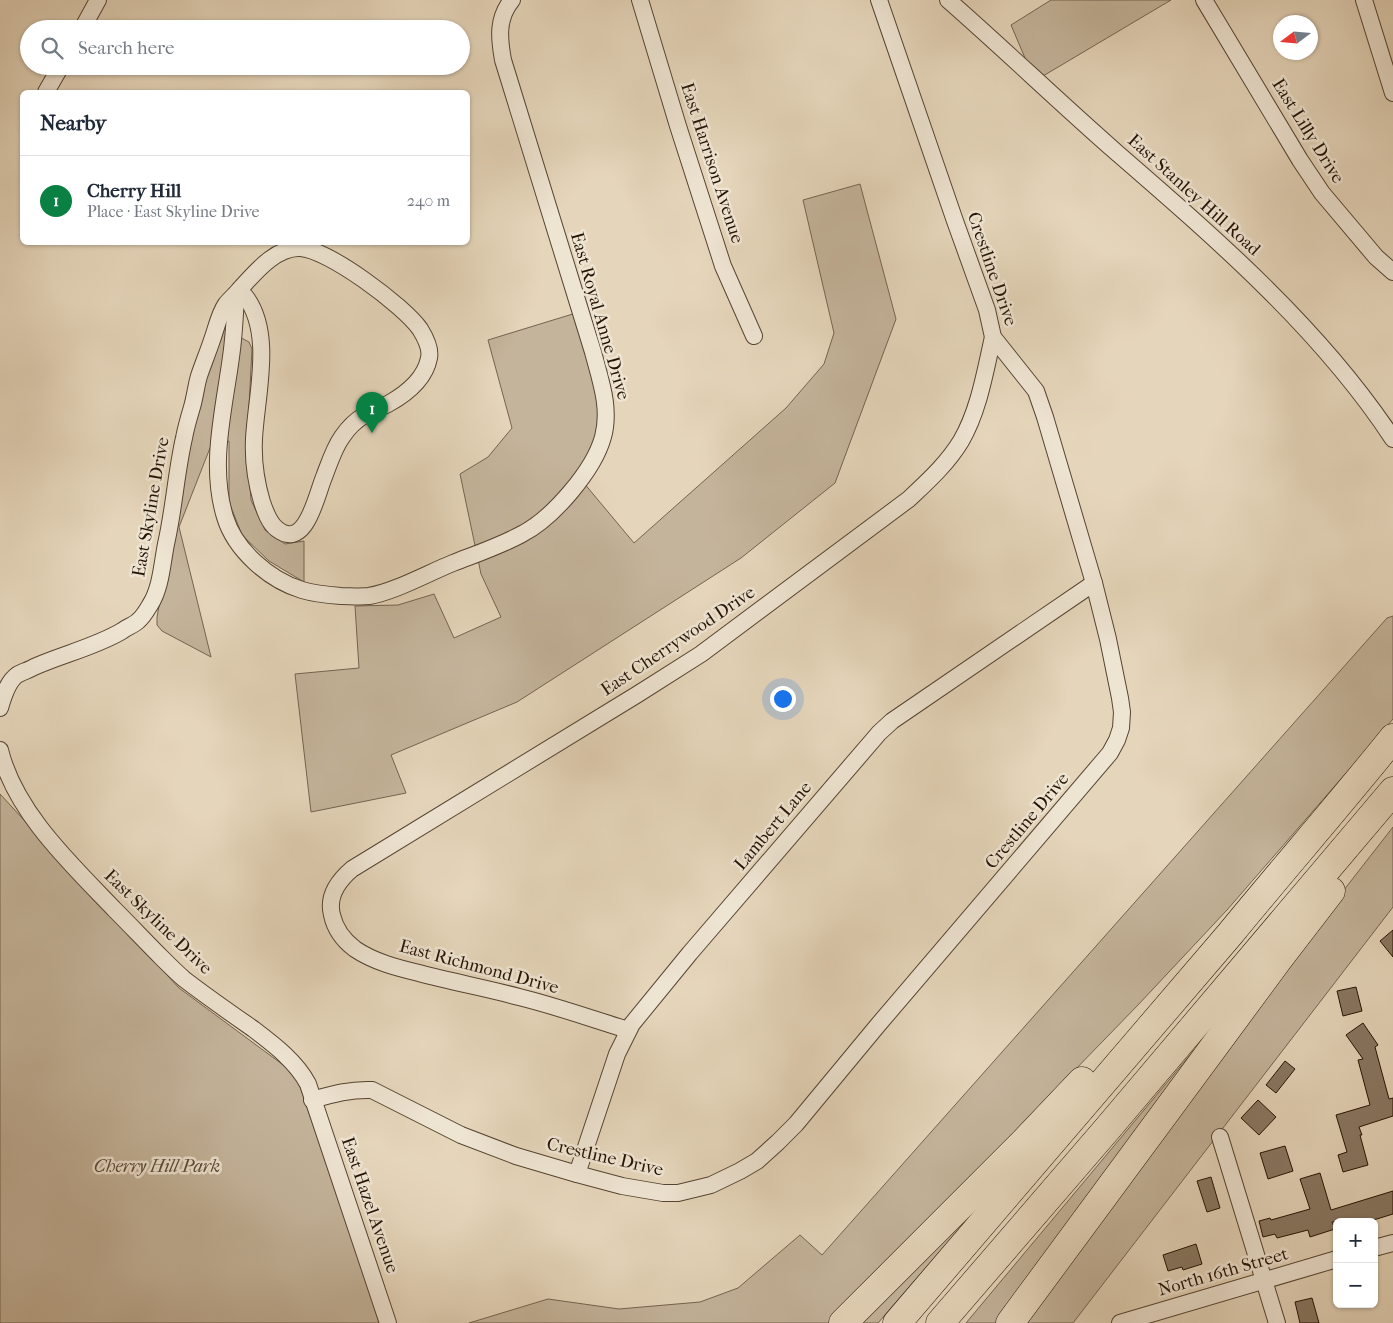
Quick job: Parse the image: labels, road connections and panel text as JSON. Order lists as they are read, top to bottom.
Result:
{
  "streets": {
    "street": [
      "East Lilly Drive",
      "East Harrison Avenue",
      "East Stanley Hill Road",
      "Crestline Drive",
      "East Royal Anne Drive",
      "East Skyline Drive",
      "East Cherrywood Drive",
      "Lambert Lane",
      "East Richmond Drive",
      "East Hazel Avenue",
      "North 16th Street"
    ]
  },
  "crossings": [
    ["Crestline Drive", "East Skyline Drive"],
    ["Crestline Drive", "East Cherrywood Drive"],
    ["Crestline Drive", "Lambert Lane"],
    ["Crestline Drive", "East Hazel Avenue"],
    ["East Royal Anne Drive", "East Skyline Drive"],
    ["East Skyline Drive", "East Hazel Avenue"],
    ["East Cherrywood Drive", "East Richmond Drive"],
    ["Lambert Lane", "East Richmond Drive"]
  ],
  "parks": ["Cherry Hill Park"],
  "north": "left",
  "page": {
    "search": "Search here",
    "heading": "Nearby",
    "list": [
      {
        "mark": "1",
        "name": "Cherry Hill",
        "note": "Place · East Skyline Drive",
        "value": "240 m"
      }
    ],
    "pins": "1",
    "map_buttons": ["+", "−"]
  }
}
